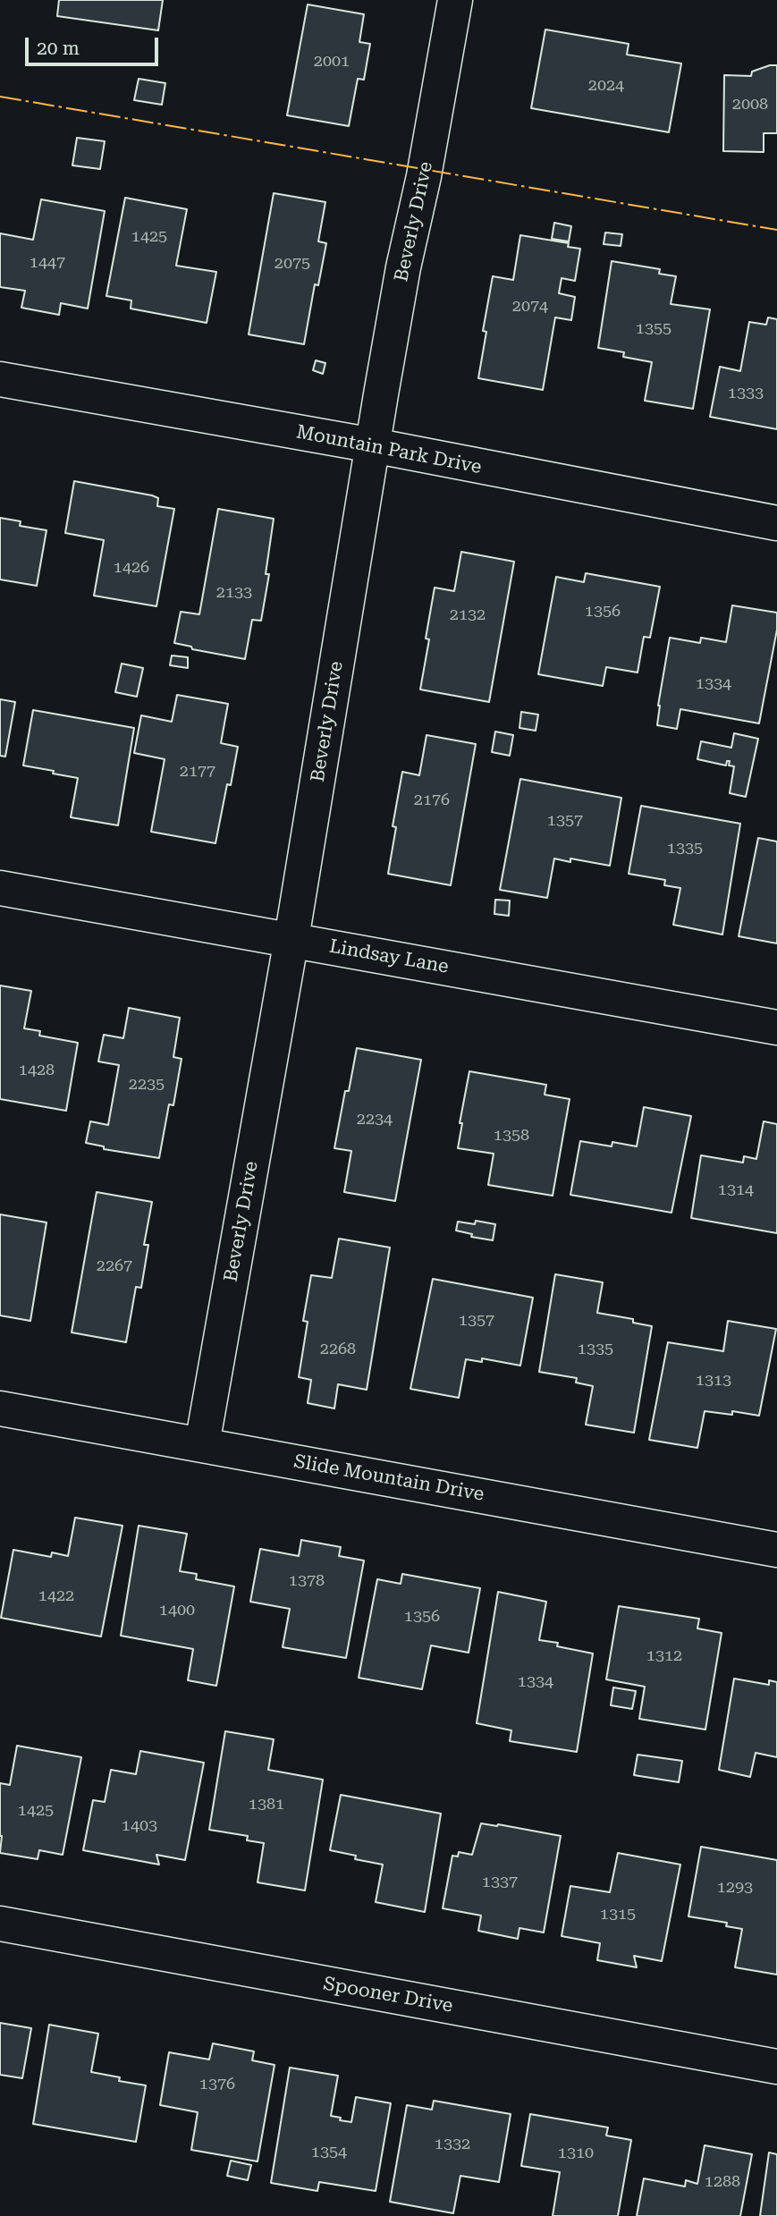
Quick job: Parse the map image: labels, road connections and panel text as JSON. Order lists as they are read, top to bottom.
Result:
{
  "streets": {
    "street": [
      "Beverly Drive",
      "Mountain Park Drive",
      "Lindsay Lane",
      "Slide Mountain Drive",
      "Spooner Drive"
    ]
  },
  "crossings": [
    ["Beverly Drive", "Mountain Park Drive"],
    ["Beverly Drive", "Lindsay Lane"],
    ["Beverly Drive", "Slide Mountain Drive"]
  ],
  "house_numbers": [
    "2001",
    "2024",
    "2008",
    "1425",
    "1447",
    "2075",
    "2074",
    "1355",
    "1333",
    "1426",
    "2133",
    "1356",
    "2132",
    "1334",
    "2177",
    "2176",
    "1357",
    "1335",
    "1428",
    "2235",
    "2234",
    "1358",
    "1314",
    "2267",
    "1357",
    "2268",
    "1335",
    "1313",
    "1378",
    "1422",
    "1400",
    "1356",
    "1312",
    "1334",
    "1381",
    "1425",
    "1403",
    "1337",
    "1293",
    "1315",
    "1376",
    "1332",
    "1354",
    "1310",
    "1288"
  ],
  "scale_bar": "20 m"
}
